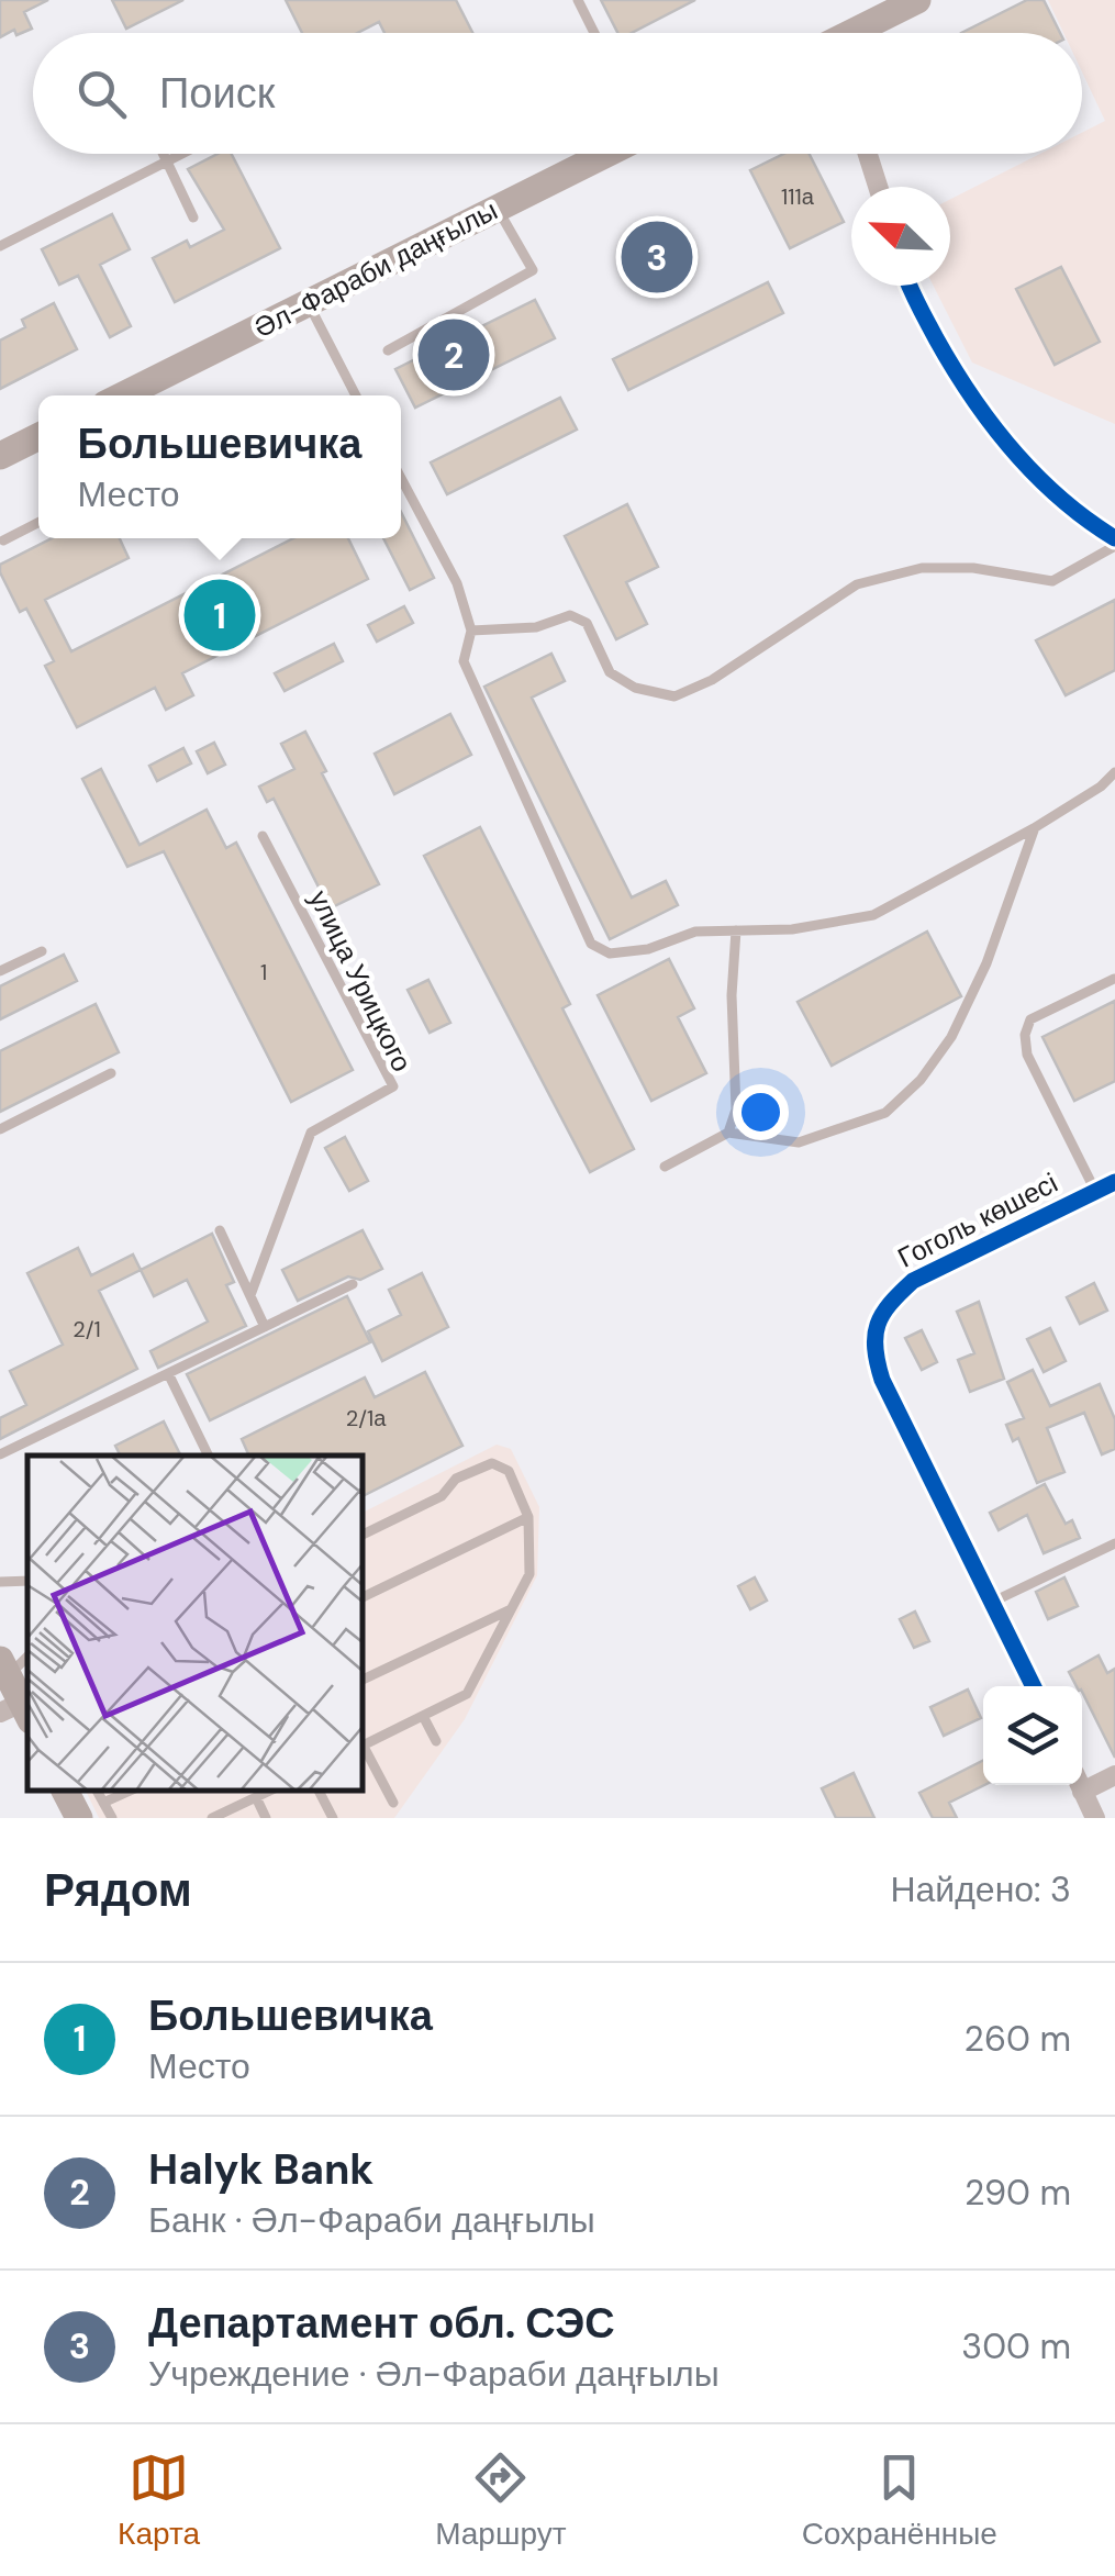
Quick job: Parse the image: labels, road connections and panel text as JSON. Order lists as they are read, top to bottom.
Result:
{
  "streets": {
    "main road": ["Әл-Фараби даңғылы"],
    "street": ["Гоголь көшесі"],
    "lane": ["улица Урицкого"]
  },
  "house_numbers": [
    "111а",
    "1",
    "2/1",
    "2/1а"
  ],
  "north": "top left",
  "page": {
    "search": "Поиск",
    "pins": ["3", "2", "1"],
    "popup": ["Большевичка", "Место"],
    "heading": ["Рядом", "Найдено: 3"],
    "list": [
      {
        "mark": "1",
        "name": "Большевичка",
        "note": "Место",
        "value": "260 m"
      },
      {
        "mark": "2",
        "name": "Halyk Bank",
        "note": "Банк · Әл-Фараби даңғылы",
        "value": "290 m"
      },
      {
        "mark": "3",
        "name": "Департамент обл. СЭС",
        "note": "Учреждение · Әл-Фараби даңғылы",
        "value": "300 m"
      }
    ],
    "nav": ["Карта", "Маршрут", "Сохранённые"]
  }
}
